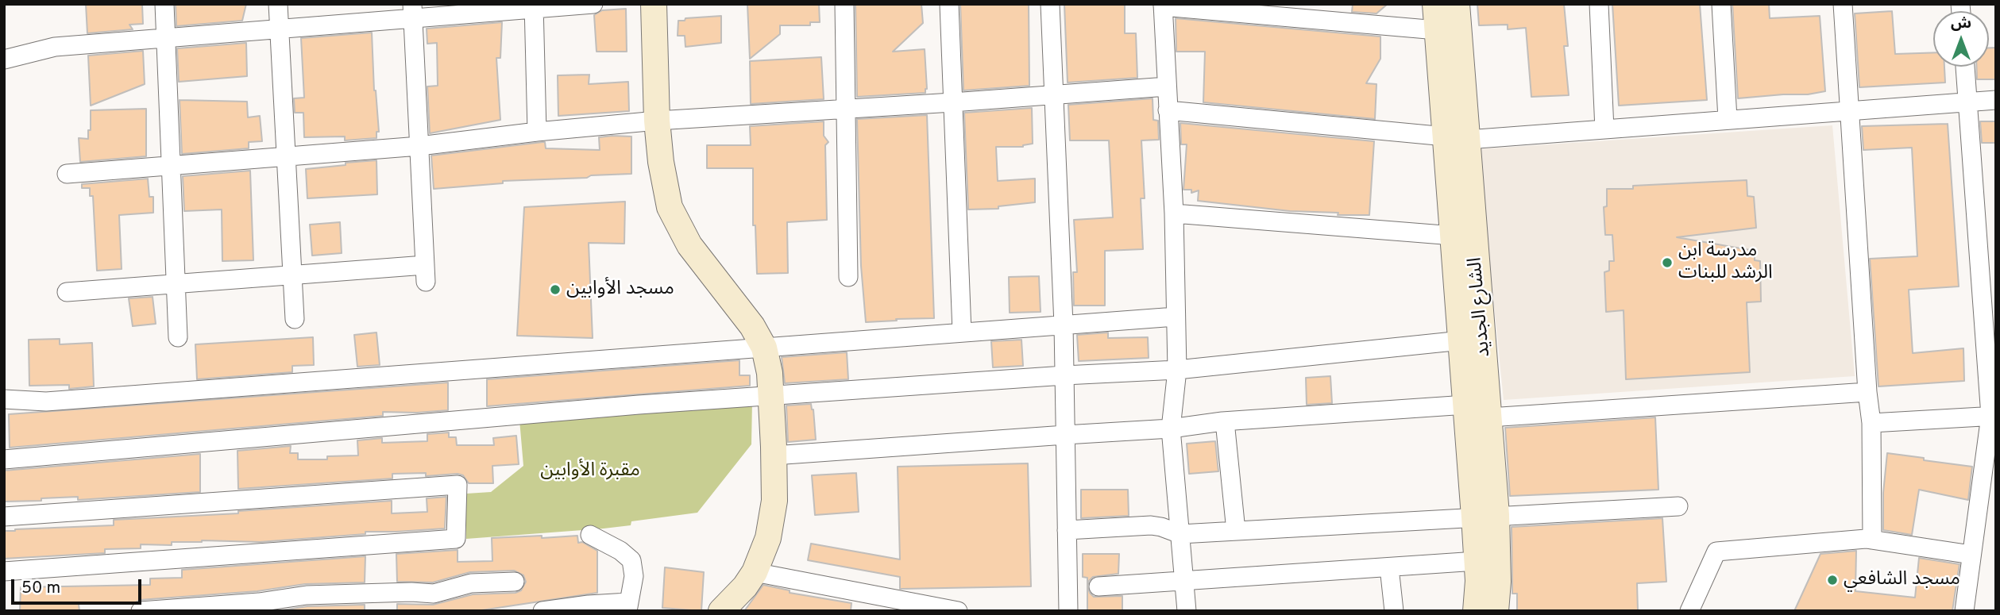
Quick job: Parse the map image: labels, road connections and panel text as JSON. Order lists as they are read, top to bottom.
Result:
{
  "streets": {
    "street": ["الشارع الجديد"]
  },
  "parks": ["مقبرة الأوابين"],
  "places": ["مدرسة ابن الرشد للبنات", "مسجد الأوابين", "مسجد الشافعي"],
  "scale_bar": "50 m",
  "north": "top"
}
